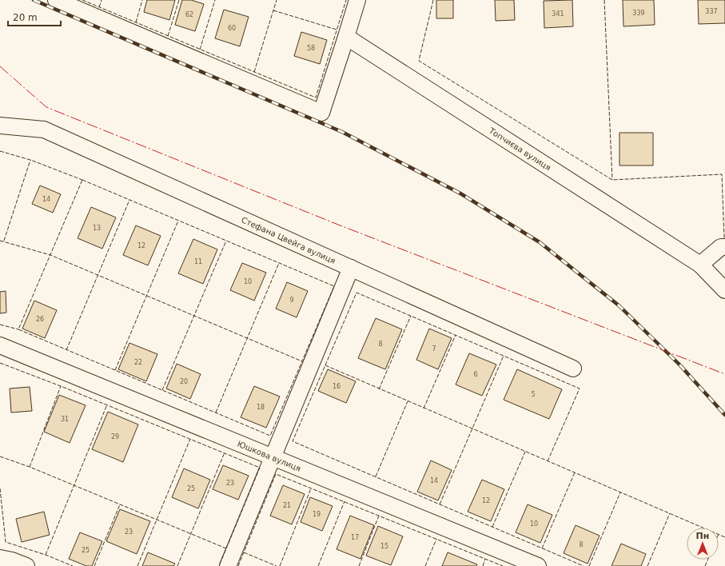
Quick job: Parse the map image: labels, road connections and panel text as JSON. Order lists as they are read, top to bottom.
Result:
{
  "streets": {
    "street": ["Топчиєва вулиця", "Стефана Цвейга вулиця", "Юшкова вулиця"]
  },
  "house_numbers": [
    "337",
    "339",
    "341",
    "62",
    "60",
    "58",
    "14",
    "13",
    "12",
    "11",
    "10",
    "9",
    "26",
    "8",
    "7",
    "22",
    "6",
    "20",
    "16",
    "5",
    "18",
    "31",
    "29",
    "14",
    "23",
    "25",
    "12",
    "21",
    "19",
    "10",
    "23",
    "17",
    "8",
    "15",
    "25"
  ],
  "scale_bar": "20 m",
  "north": "top"
}
